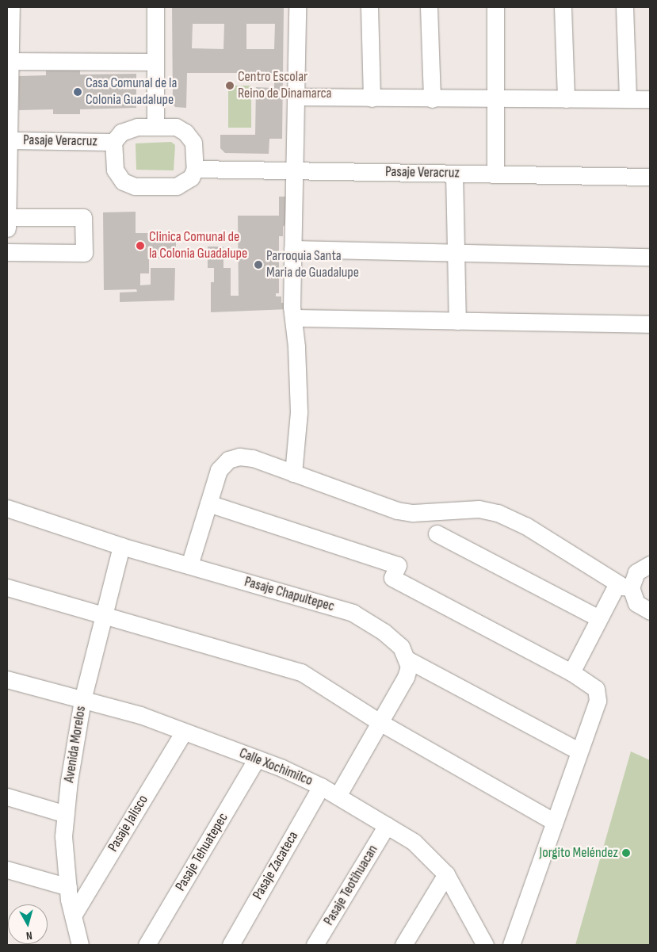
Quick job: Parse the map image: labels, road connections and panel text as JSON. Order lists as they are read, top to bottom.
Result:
{
  "streets": {
    "street": [
      "Pasaje Veracruz",
      "Pasaje Chapultepec",
      "Avenida Morelos",
      "Calle Xochimilco",
      "Pasaje Jalisco",
      "Pasaje Tehuatepec",
      "Pasaje Zacateca",
      "Pasaje Teotihuacan"
    ]
  },
  "crossings": [
    ["Pasaje Chapultepec", "Avenida Morelos"],
    ["Avenida Morelos", "Calle Xochimilco"],
    ["Avenida Morelos", "Pasaje Jalisco"],
    ["Calle Xochimilco", "Pasaje Jalisco"],
    ["Calle Xochimilco", "Pasaje Tehuatepec"],
    ["Calle Xochimilco", "Pasaje Zacateca"],
    ["Calle Xochimilco", "Pasaje Teotihuacan"]
  ],
  "places": [
    "Centro Escolar Reino de Dinamarca",
    "Casa Comunal de la Colonia Guadalupe",
    "Clinica Comunal de la Colonia Guadalupe",
    "Parroquia Santa Maria de Guadalupe",
    "Jorgito Meléndez"
  ],
  "north": "bottom"
}
